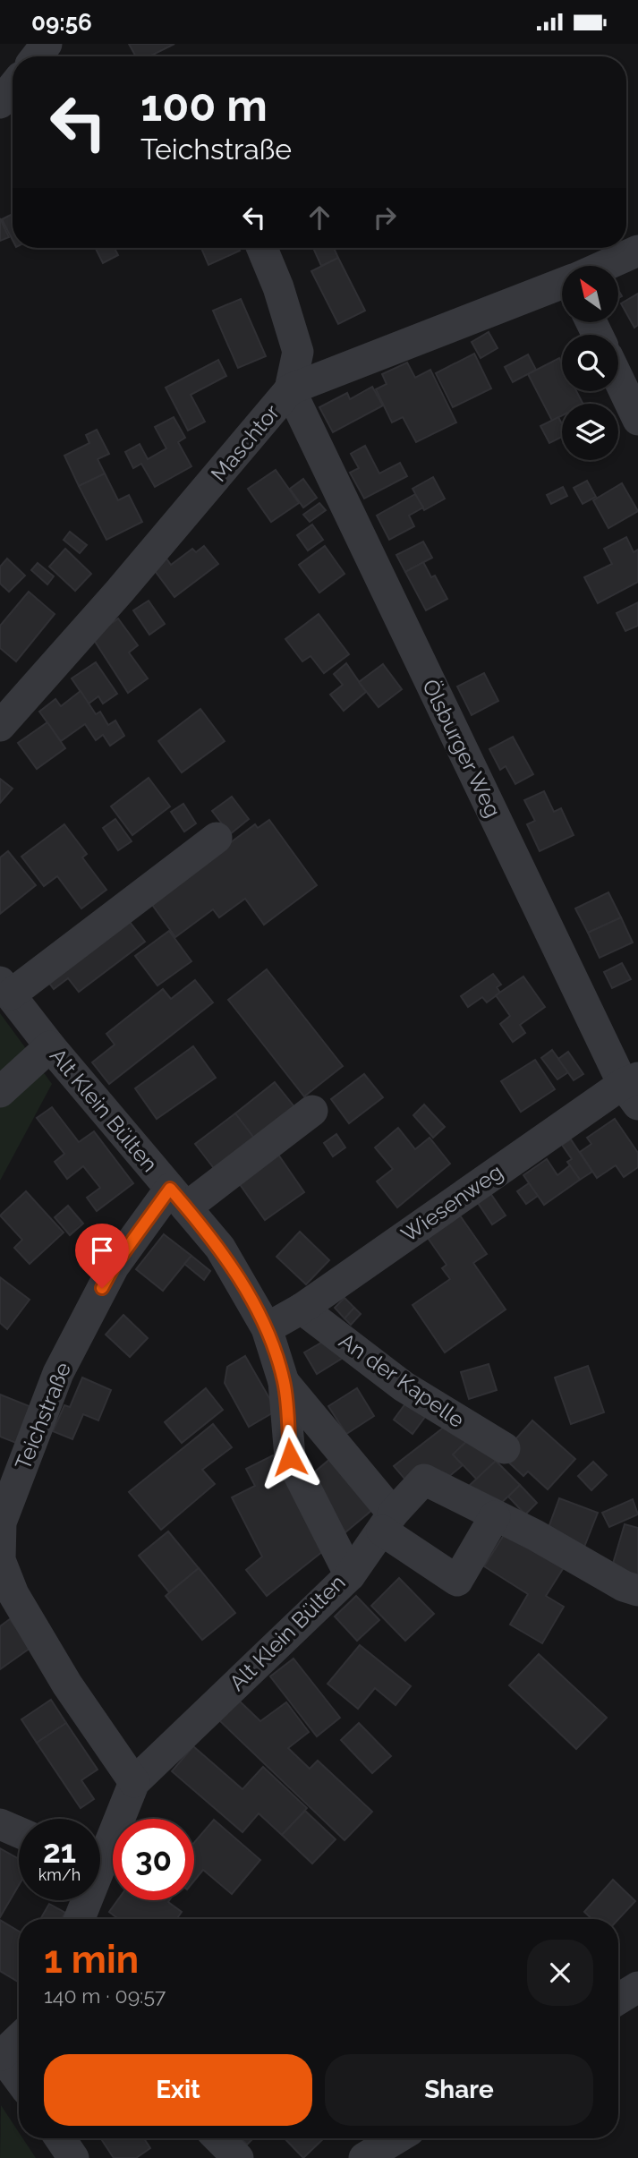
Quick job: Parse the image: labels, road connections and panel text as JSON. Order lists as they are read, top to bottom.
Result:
{
  "streets": {
    "street": [
      "Maschtor",
      "Ölsburger Weg",
      "Alt Klein Bülten",
      "Wiesenweg",
      "An der Kapelle",
      "Teichstraße"
    ]
  },
  "crossings": [
    ["Maschtor", "Ölsburger Weg"],
    ["Ölsburger Weg", "Wiesenweg"],
    ["Alt Klein Bülten", "Wiesenweg"],
    ["Alt Klein Bülten", "Teichstraße"],
    ["Wiesenweg", "An der Kapelle"]
  ],
  "north": "top left",
  "page": {
    "status": "09:56",
    "turn": ["100 m", "Teichstraße"],
    "speed": "21 km/h",
    "limit": "30",
    "heading": ["1 min", "140 m · 09:57"],
    "buttons": ["Exit", "Share"]
  }
}
